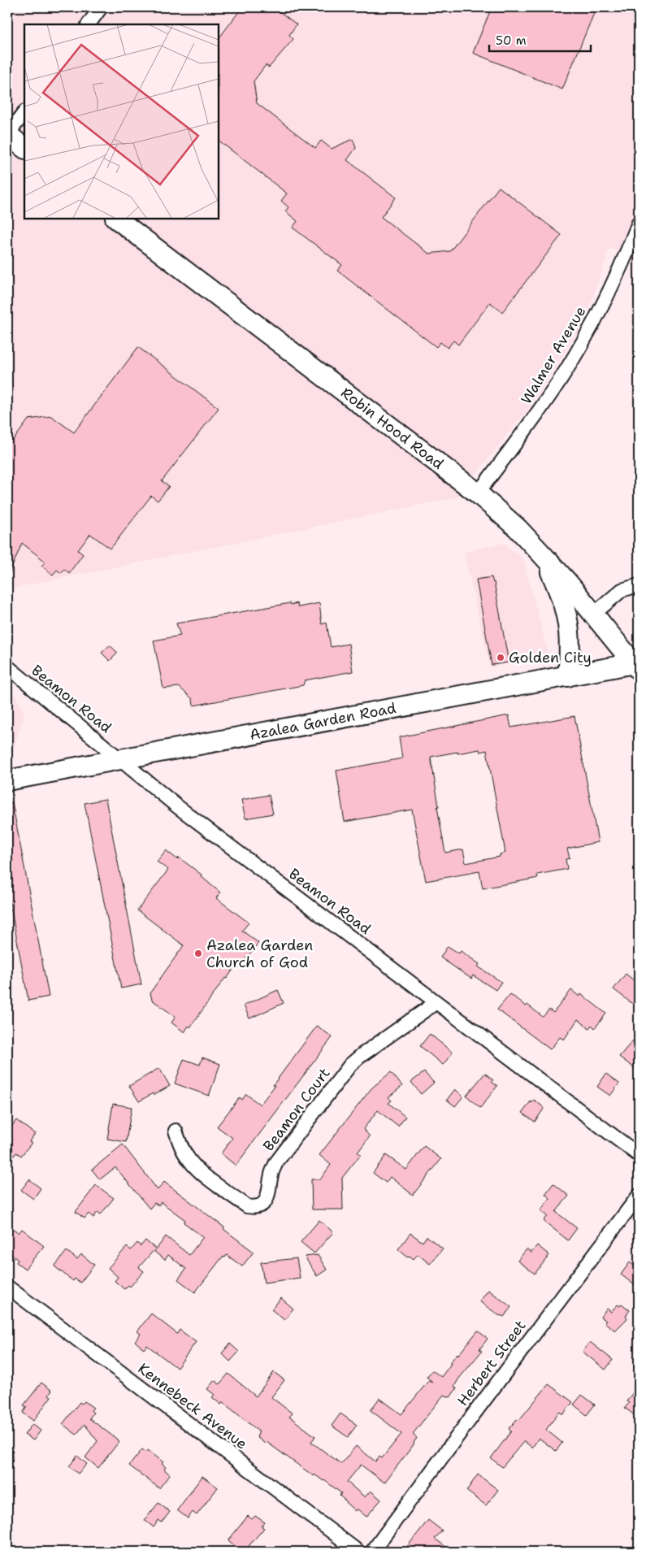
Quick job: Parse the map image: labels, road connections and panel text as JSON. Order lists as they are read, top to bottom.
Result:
{
  "streets": {
    "main road": ["Robin Hood Road", "Azalea Garden Road"],
    "street": [
      "Walmer Avenue",
      "Beamon Road",
      "Beamon Court",
      "Herbert Street",
      "Kennebeck Avenue"
    ]
  },
  "crossings": [
    ["Walmer Avenue", "Robin Hood Road"],
    ["Robin Hood Road", "Azalea Garden Road"],
    ["Beamon Road", "Azalea Garden Road"],
    ["Beamon Road", "Beamon Court"]
  ],
  "places": ["Golden City", "Azalea Garden Church of God"],
  "scale_bar": "50 m"
}
